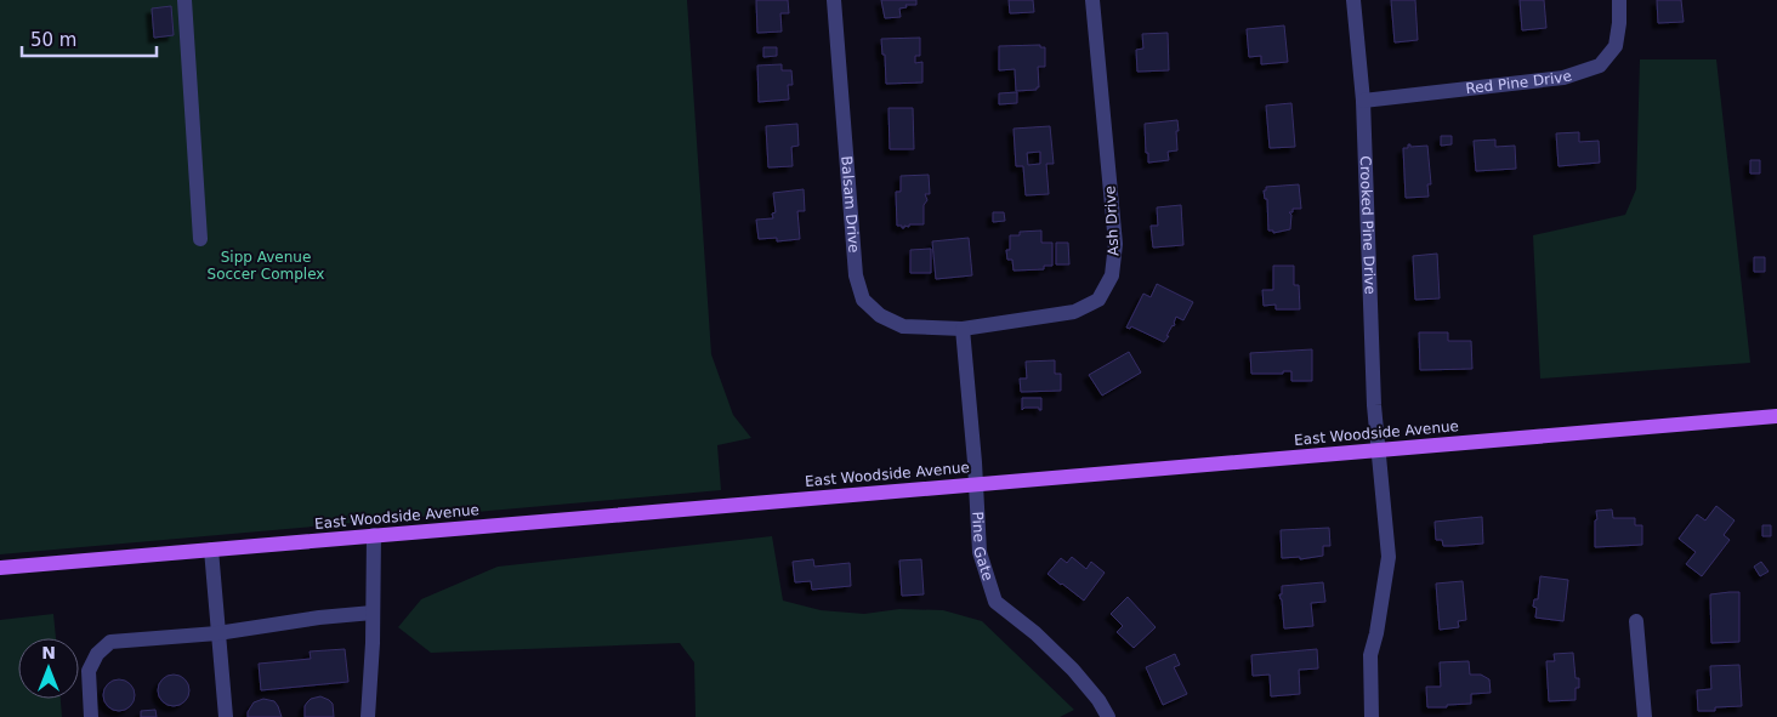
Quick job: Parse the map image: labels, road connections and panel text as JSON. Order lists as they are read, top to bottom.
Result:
{
  "streets": {
    "main road": ["East Woodside Avenue"],
    "street": [
      "Red Pine Drive",
      "Balsam Drive",
      "Ash Drive",
      "Crooked Pine Drive",
      "Pine Gate"
    ]
  },
  "crossings": [
    ["Red Pine Drive", "Crooked Pine Drive"],
    ["Balsam Drive", "Ash Drive"],
    ["Balsam Drive", "Pine Gate"],
    ["Ash Drive", "Pine Gate"],
    ["Crooked Pine Drive", "East Woodside Avenue"],
    ["East Woodside Avenue", "Pine Gate"]
  ],
  "parks": ["Sipp Avenue Soccer Complex"],
  "scale_bar": "50 m",
  "north": "top"
}
